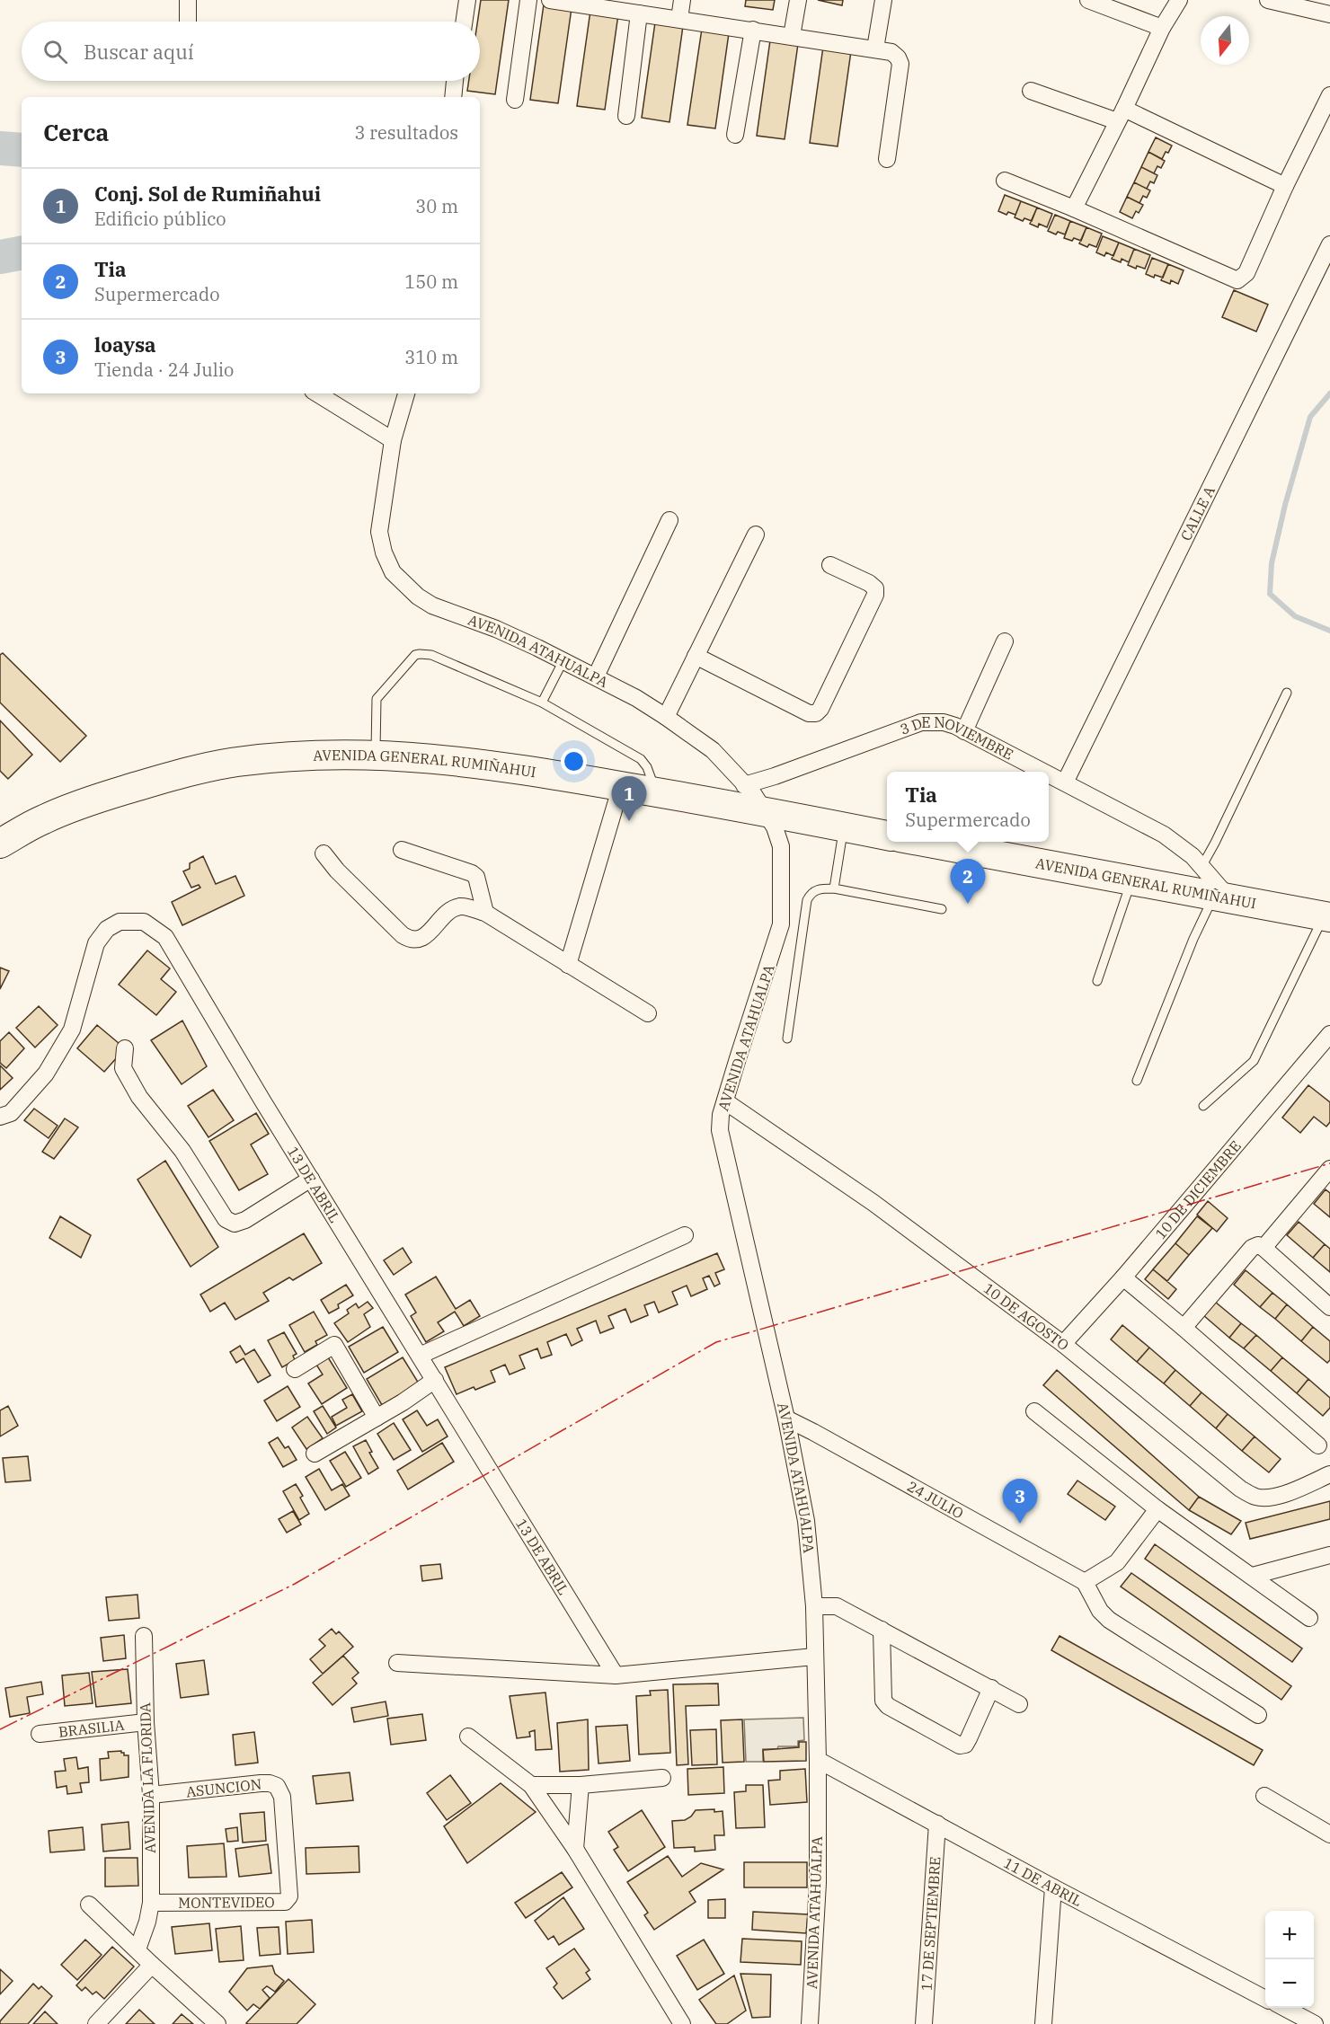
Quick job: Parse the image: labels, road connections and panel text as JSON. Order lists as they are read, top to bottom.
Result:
{
  "streets": {
    "highway": ["AVENIDA GENERAL RUMIÑAHUI"],
    "street": [
      "CALLE A",
      "AVENIDA ATAHUALPA",
      "3 DE NOVIEMBRE",
      "13 DE ABRIL",
      "10 DE DICIEMBRE",
      "10 DE AGOSTO",
      "24 JULIO",
      "BRASILIA",
      "AVENIDA LA FLORIDA",
      "ASUNCION",
      "11 DE ABRIL",
      "MONTEVIDEO",
      "17 DE SEPTIEMBRE"
    ]
  },
  "crossings": [
    ["CALLE A", "3 DE NOVIEMBRE"],
    ["AVENIDA ATAHUALPA", "3 DE NOVIEMBRE"],
    ["AVENIDA ATAHUALPA", "AVENIDA GENERAL RUMIÑAHUI"],
    ["AVENIDA ATAHUALPA", "10 DE AGOSTO"],
    ["AVENIDA ATAHUALPA", "24 JULIO"],
    ["AVENIDA ATAHUALPA", "11 DE ABRIL"],
    ["3 DE NOVIEMBRE", "AVENIDA GENERAL RUMIÑAHUI"],
    ["10 DE DICIEMBRE", "10 DE AGOSTO"],
    ["BRASILIA", "AVENIDA LA FLORIDA"],
    ["AVENIDA LA FLORIDA", "ASUNCION"],
    ["AVENIDA LA FLORIDA", "MONTEVIDEO"],
    ["ASUNCION", "MONTEVIDEO"],
    ["11 DE ABRIL", "17 DE SEPTIEMBRE"]
  ],
  "north": "bottom",
  "page": {
    "search": "Buscar aquí",
    "heading": ["Cerca", "3 resultados"],
    "list": [
      {
        "mark": "1",
        "name": "Conj. Sol de Rumiñahui",
        "note": "Edificio público",
        "value": "30 m"
      },
      {
        "mark": "2",
        "name": "Tia",
        "note": "Supermercado",
        "value": "150 m"
      },
      {
        "mark": "3",
        "name": "loaysa",
        "note": "Tienda · 24 Julio",
        "value": "310 m"
      }
    ],
    "popup": ["Tia", "Supermercado"],
    "pins": ["1", "2", "3"],
    "map_buttons": ["+", "−"]
  }
}
